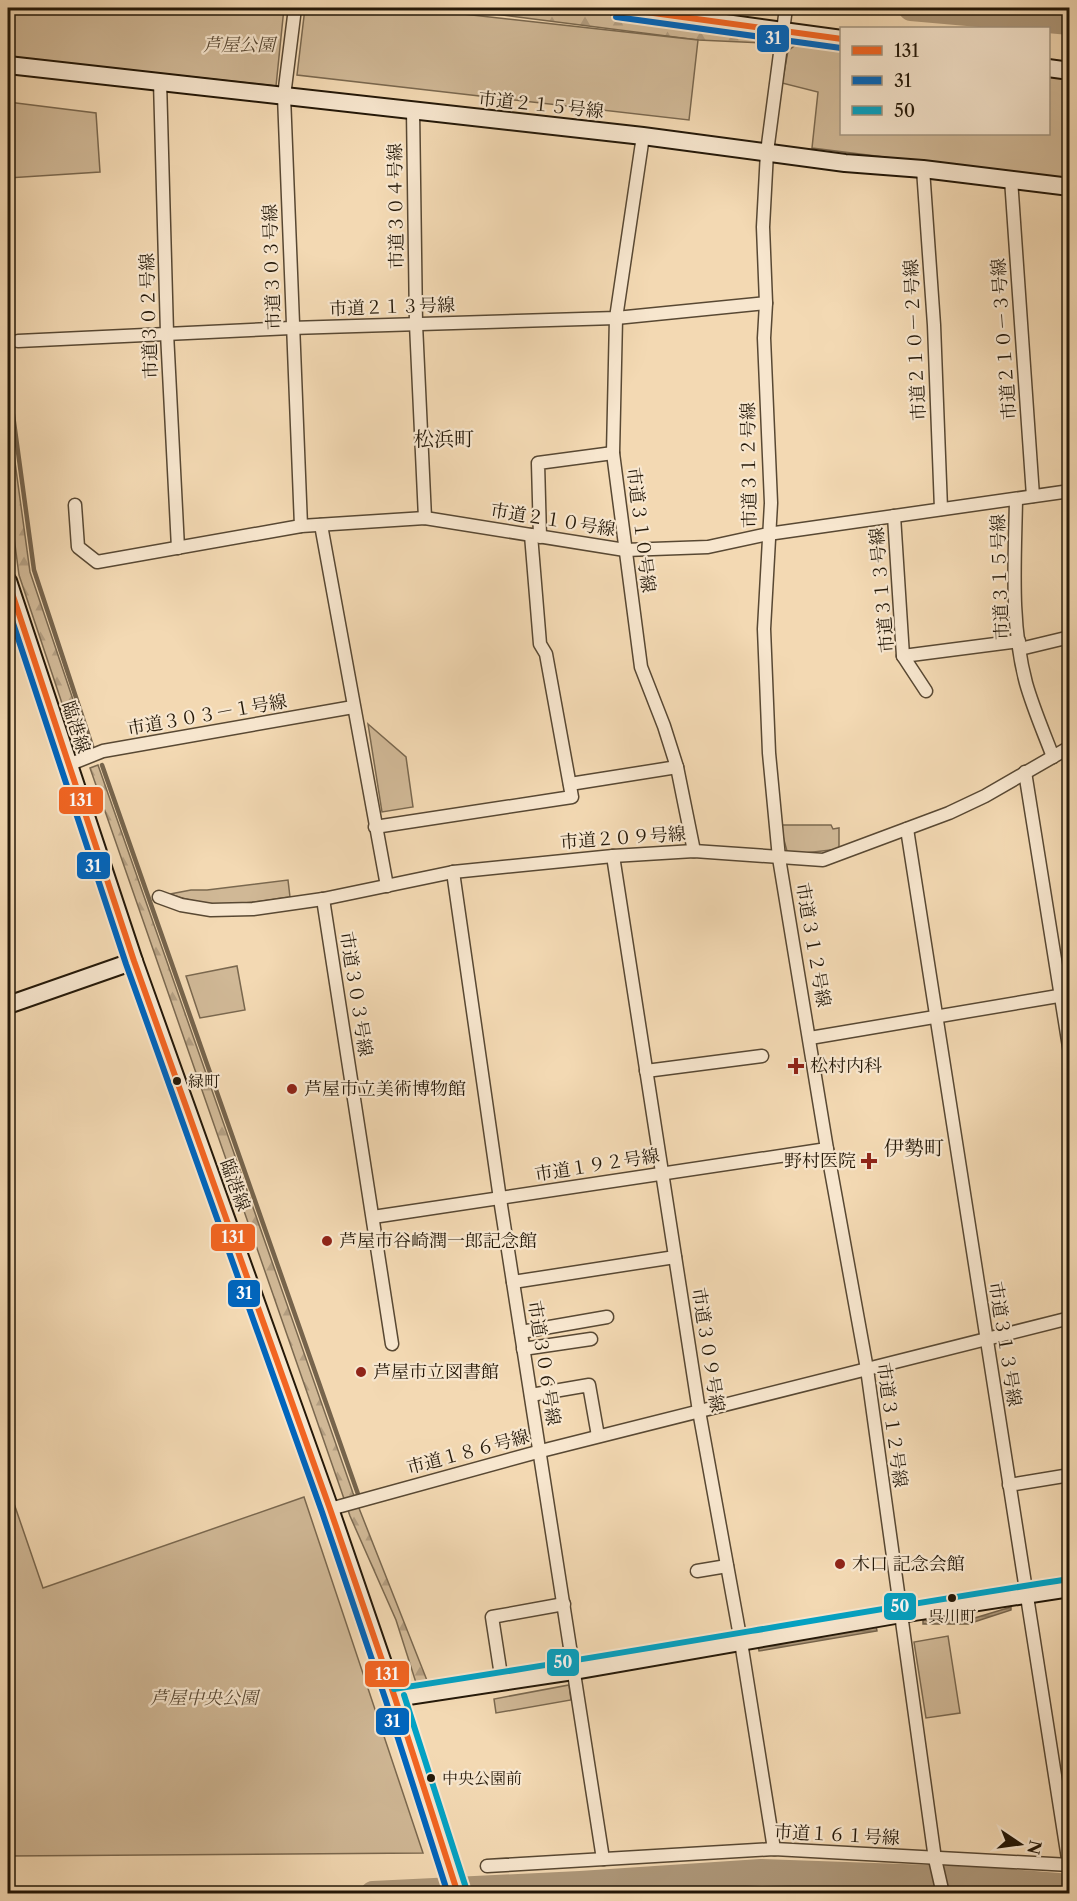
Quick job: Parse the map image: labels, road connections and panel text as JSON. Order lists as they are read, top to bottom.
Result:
{
  "streets": {
    "street": [
      "市道２１５号線",
      "市道３０４号線",
      "市道３０３号線",
      "市道２１３号線",
      "市道３０２号線",
      "市道２１０－３号線",
      "市道２１０－２号線",
      "市道３１２号線",
      "市道２１０号線",
      "市道３１０号線",
      "市道３１５号線",
      "市道３１３号線",
      "市道３０３－１号線",
      "臨港線",
      "市道２０９号線",
      "市道１９２号線",
      "市道３０９号線",
      "市道３０６号線",
      "市道１８６号線",
      "市道１６１号線"
    ]
  },
  "crossings": [
    ["市道２１５号線", "市道３０４号線"],
    ["市道２１５号線", "市道３０３号線"],
    ["市道２１５号線", "市道３０２号線"],
    ["市道２１５号線", "市道２１０－３号線"],
    ["市道２１５号線", "市道２１０－２号線"],
    ["市道２１５号線", "市道３１２号線"],
    ["市道２１５号線", "市道３１０号線"],
    ["市道３０４号線", "市道２１３号線"],
    ["市道３０４号線", "市道２１０号線"],
    ["市道３０３号線", "市道２１３号線"],
    ["市道３０３号線", "市道２１０号線"],
    ["市道３０３号線", "市道２０９号線"],
    ["市道３０３号線", "市道１９２号線"],
    ["市道２１３号線", "市道３０２号線"],
    ["市道２１３号線", "市道３１２号線"],
    ["市道２１３号線", "市道３１０号線"],
    ["市道３０２号線", "市道２１０号線"],
    ["市道２１０－３号線", "市道２１０号線"],
    ["市道２１０－２号線", "市道２１０号線"],
    ["市道３１２号線", "市道２１０号線"],
    ["市道３１２号線", "市道２０９号線"],
    ["市道３１２号線", "市道１９２号線"],
    ["市道３１２号線", "市道１８６号線"],
    ["市道３１２号線", "市道１６１号線"],
    ["市道２１０号線", "市道３１０号線"],
    ["市道２１０号線", "市道３１５号線"],
    ["市道２１０号線", "市道３１３号線"],
    ["市道３１０号線", "市道２０９号線"],
    ["市道３１５号線", "市道２０９号線"],
    ["市道３１３号線", "市道２０９号線"],
    ["市道３１３号線", "市道１８６号線"],
    ["市道３１３号線", "市道１６１号線"],
    ["市道３０３－１号線", "臨港線"],
    ["臨港線", "市道１８６号線"],
    ["市道２０９号線", "市道３０９号線"],
    ["市道２０９号線", "市道３０６号線"],
    ["市道１９２号線", "市道３０９号線"],
    ["市道１９２号線", "市道３０６号線"],
    ["市道３０９号線", "市道１８６号線"],
    ["市道３０９号線", "市道１６１号線"],
    ["市道３０６号線", "市道１８６号線"],
    ["市道３０６号線", "市道１６１号線"]
  ],
  "districts": ["松浜町", "伊勢町"],
  "parks": ["芦屋公園", "芦屋中央公園"],
  "places": {
    "health": ["松村内科", "野村医院"],
    "other": [
      "緑町",
      "芦屋市立美術博物館",
      "芦屋市谷崎潤一郎記念館",
      "芦屋市立図書館",
      "木口 記念会館",
      "呉川町",
      "中央公園前"
    ]
  },
  "lines": ["transit line 131", "transit line 31", "transit line 50"],
  "legend": ["131", "31", "50"],
  "north": "right"
}
